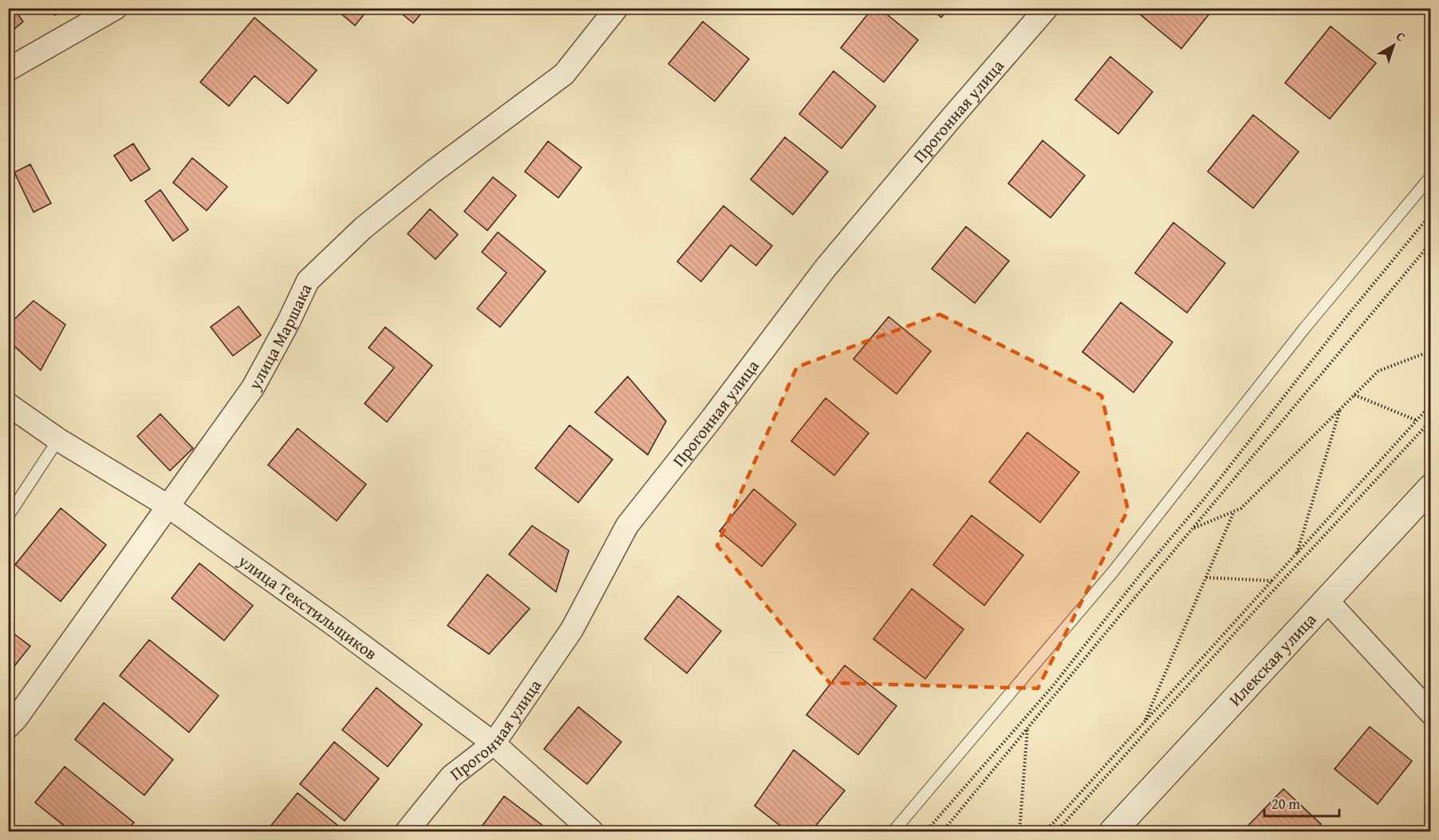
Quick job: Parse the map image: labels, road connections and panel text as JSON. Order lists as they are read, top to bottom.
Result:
{
  "streets": {
    "street": [
      "Прогонная улица",
      "улица Маршака",
      "улица Текстильщиков",
      "Илекская улица"
    ]
  },
  "crossings": [
    ["Прогонная улица", "улица Текстильщиков"],
    ["улица Маршака", "улица Текстильщиков"]
  ],
  "scale_bar": "20 m",
  "north": "top right"
}
